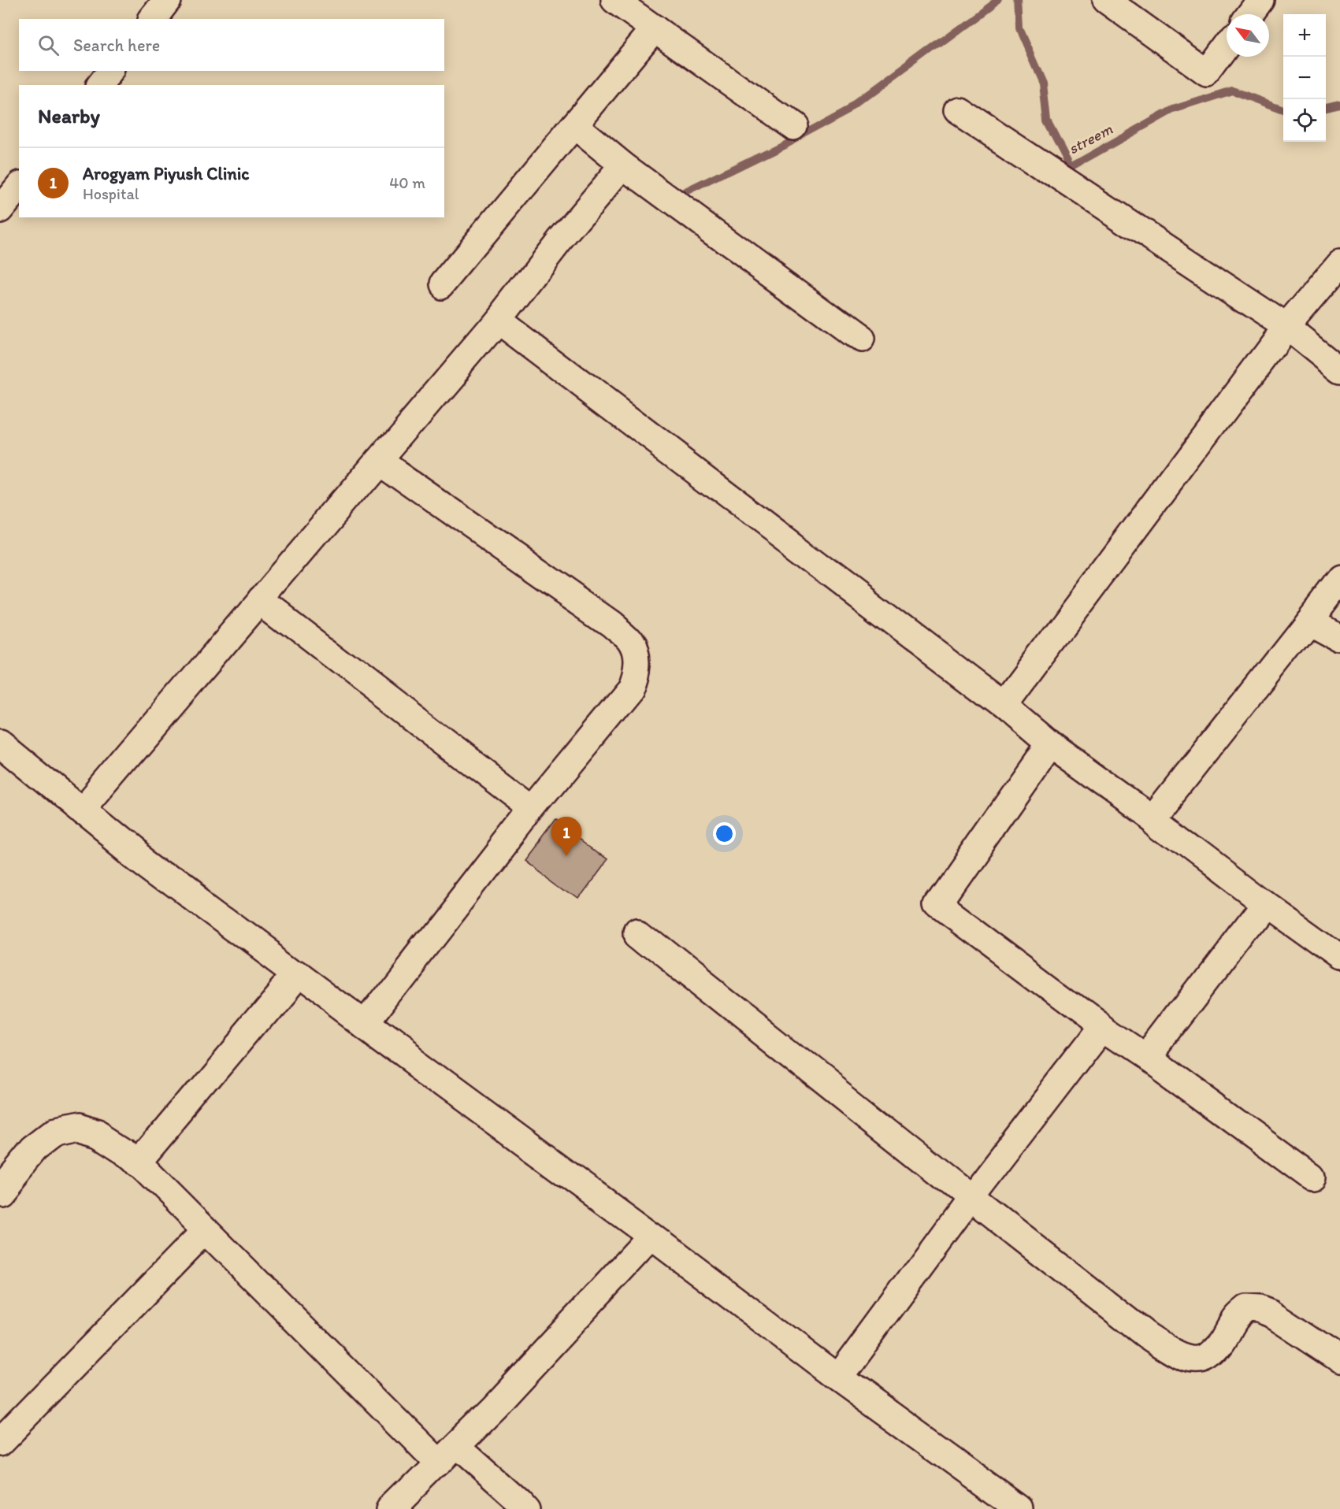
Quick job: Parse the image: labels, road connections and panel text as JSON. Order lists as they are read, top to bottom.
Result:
{
  "water": ["streem"],
  "north": "top left",
  "page": {
    "map_buttons": ["+", "−"],
    "search": "Search here",
    "heading": "Nearby",
    "list": [
      {
        "mark": "1",
        "name": "Arogyam Piyush Clinic",
        "note": "Hospital",
        "value": "40 m"
      }
    ],
    "pins": "1"
  }
}
